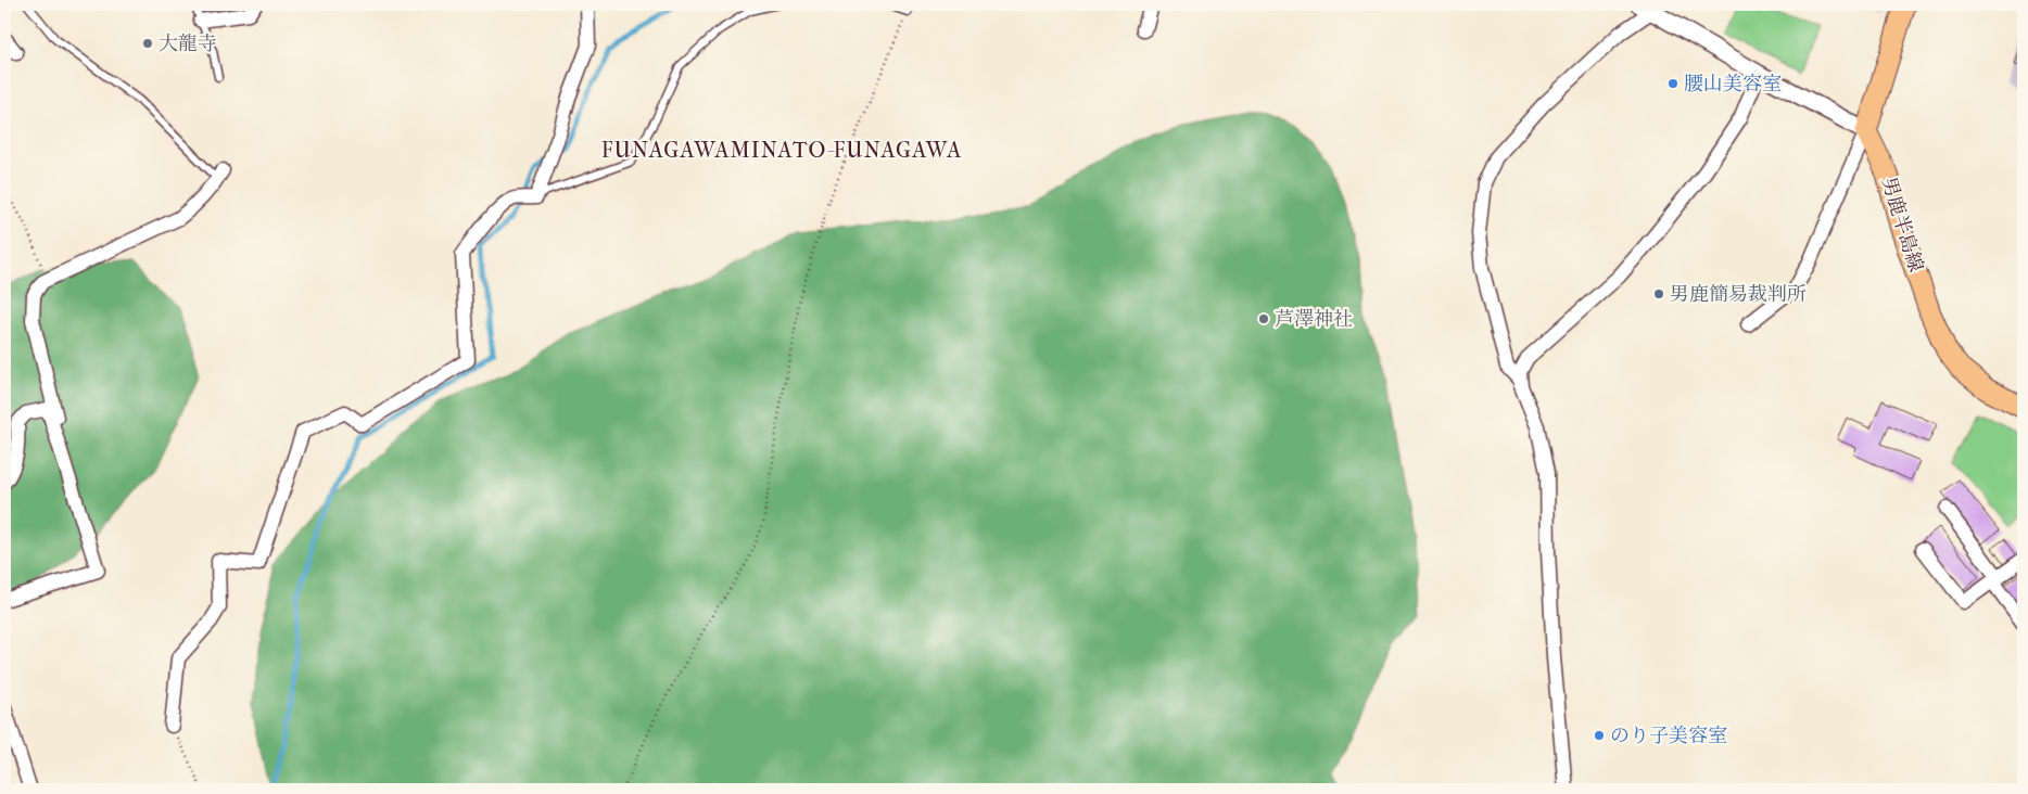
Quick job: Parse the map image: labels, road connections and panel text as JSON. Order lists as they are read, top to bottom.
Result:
{
  "streets": {
    "main road": ["男鹿半島線"]
  },
  "districts": ["FUNAGAWAMINATO-FUNAGAWA"],
  "places": [
    "大龍寺",
    "腰山美容室",
    "男鹿簡易裁判所",
    "芦澤神社",
    "のり子美容室"
  ]
}
